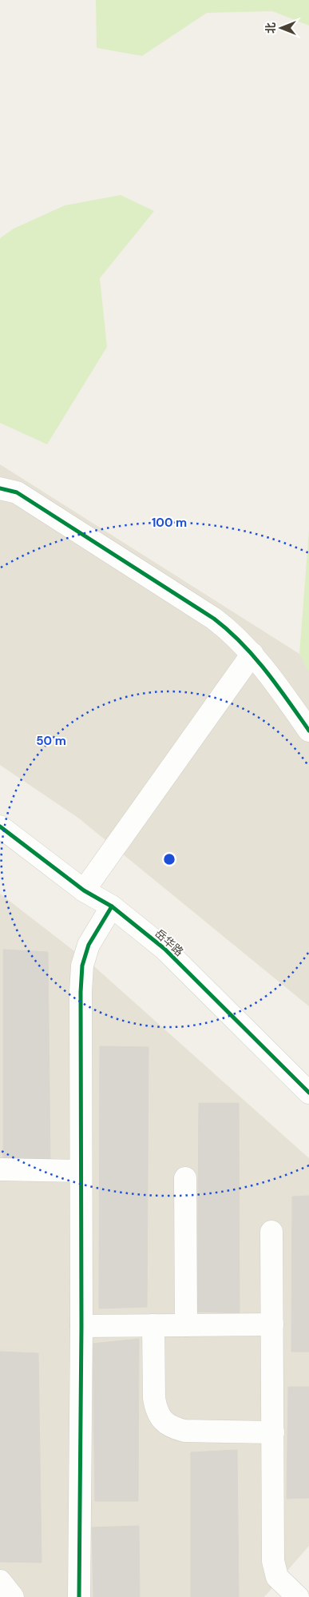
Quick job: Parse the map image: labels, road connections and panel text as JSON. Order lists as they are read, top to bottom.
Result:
{
  "streets": {
    "street": ["岳华路"]
  },
  "north": "left",
  "rings": ["100 m", "50 m"]
}
